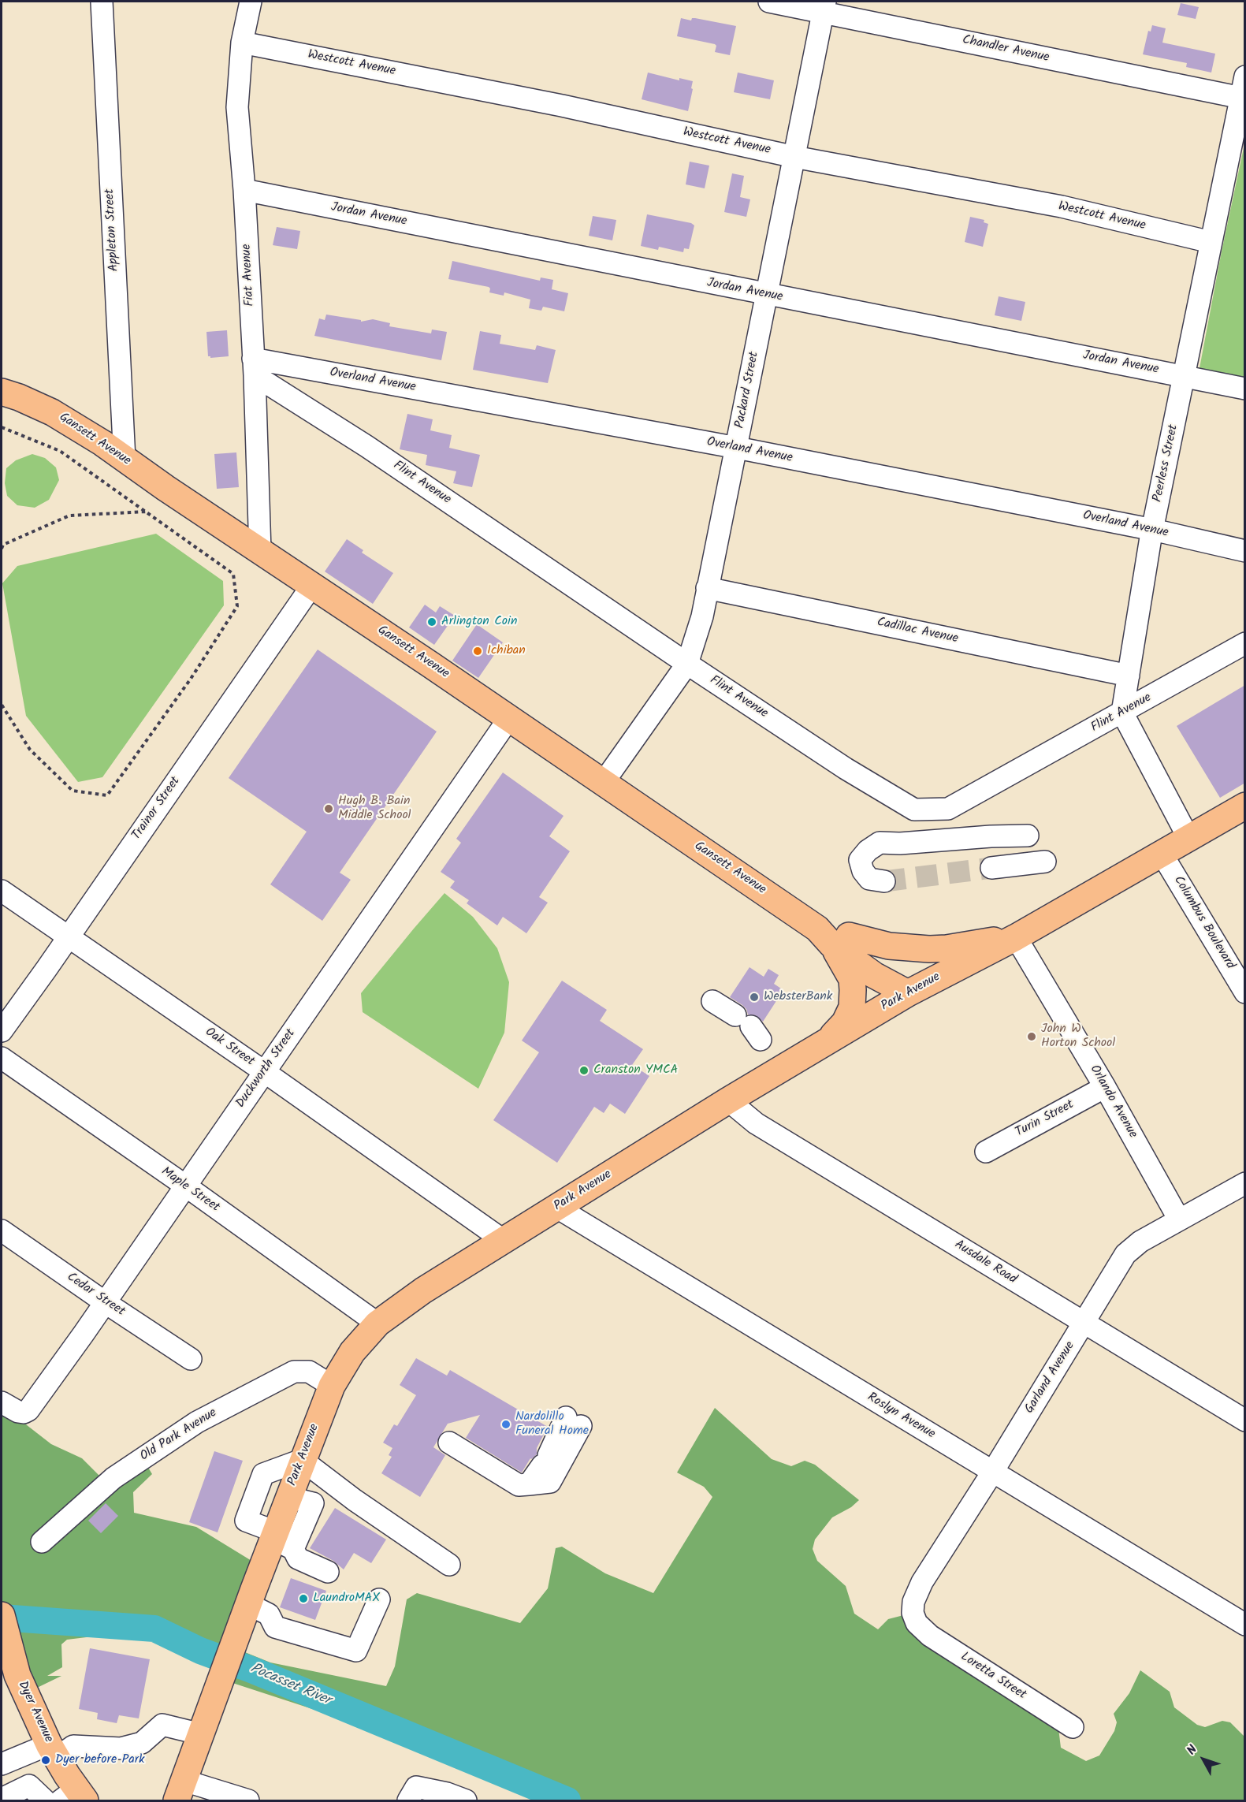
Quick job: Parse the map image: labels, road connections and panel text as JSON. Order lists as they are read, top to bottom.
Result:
{
  "streets": {
    "main road": ["Gansett Avenue", "Park Avenue", "Dyer Avenue"],
    "street": [
      "Chandler Avenue",
      "Westcott Avenue",
      "Jordan Avenue",
      "Appleton Street",
      "Fiat Avenue",
      "Overland Avenue",
      "Packard Street",
      "Peerless Street",
      "Flint Avenue",
      "Cadillac Avenue",
      "Trainor Street",
      "Columbus Boulevard",
      "Oak Street",
      "Duckworth Street",
      "Orlando Avenue",
      "Turin Street",
      "Maple Street",
      "Ausdale Road",
      "Cedar Street",
      "Garland Avenue",
      "Roslyn Avenue",
      "Old Park Avenue",
      "Loretta Street"
    ]
  },
  "crossings": [
    ["Chandler Avenue", "Packard Street"],
    ["Chandler Avenue", "Peerless Street"],
    ["Westcott Avenue", "Fiat Avenue"],
    ["Westcott Avenue", "Packard Street"],
    ["Westcott Avenue", "Peerless Street"],
    ["Jordan Avenue", "Fiat Avenue"],
    ["Jordan Avenue", "Packard Street"],
    ["Jordan Avenue", "Peerless Street"],
    ["Appleton Street", "Gansett Avenue"],
    ["Fiat Avenue", "Overland Avenue"],
    ["Fiat Avenue", "Gansett Avenue"],
    ["Fiat Avenue", "Flint Avenue"],
    ["Overland Avenue", "Packard Street"],
    ["Overland Avenue", "Peerless Street"],
    ["Overland Avenue", "Flint Avenue"],
    ["Packard Street", "Gansett Avenue"],
    ["Packard Street", "Flint Avenue"],
    ["Packard Street", "Cadillac Avenue"],
    ["Gansett Avenue", "Trainor Street"],
    ["Gansett Avenue", "Park Avenue"],
    ["Gansett Avenue", "Duckworth Street"],
    ["Peerless Street", "Flint Avenue"],
    ["Peerless Street", "Cadillac Avenue"],
    ["Trainor Street", "Oak Street"],
    ["Columbus Boulevard", "Park Avenue"],
    ["Park Avenue", "Oak Street"],
    ["Park Avenue", "Orlando Avenue"],
    ["Park Avenue", "Maple Street"],
    ["Park Avenue", "Ausdale Road"],
    ["Park Avenue", "Roslyn Avenue"],
    ["Park Avenue", "Old Park Avenue"],
    ["Oak Street", "Duckworth Street"],
    ["Duckworth Street", "Maple Street"],
    ["Duckworth Street", "Cedar Street"],
    ["Orlando Avenue", "Turin Street"],
    ["Orlando Avenue", "Garland Avenue"],
    ["Ausdale Road", "Garland Avenue"],
    ["Garland Avenue", "Roslyn Avenue"],
    ["Garland Avenue", "Loretta Street"]
  ],
  "water": ["Pocasset River"],
  "places": [
    "Arlington Coin",
    "Ichiban",
    "Hugh B. Bain Middle School",
    "WebsterBank",
    "John W Horton School",
    "Cranston YMCA",
    "Nardolillo Funeral Home",
    "LaundroMAX",
    "Dyer before Park"
  ],
  "north": "top left"
}
